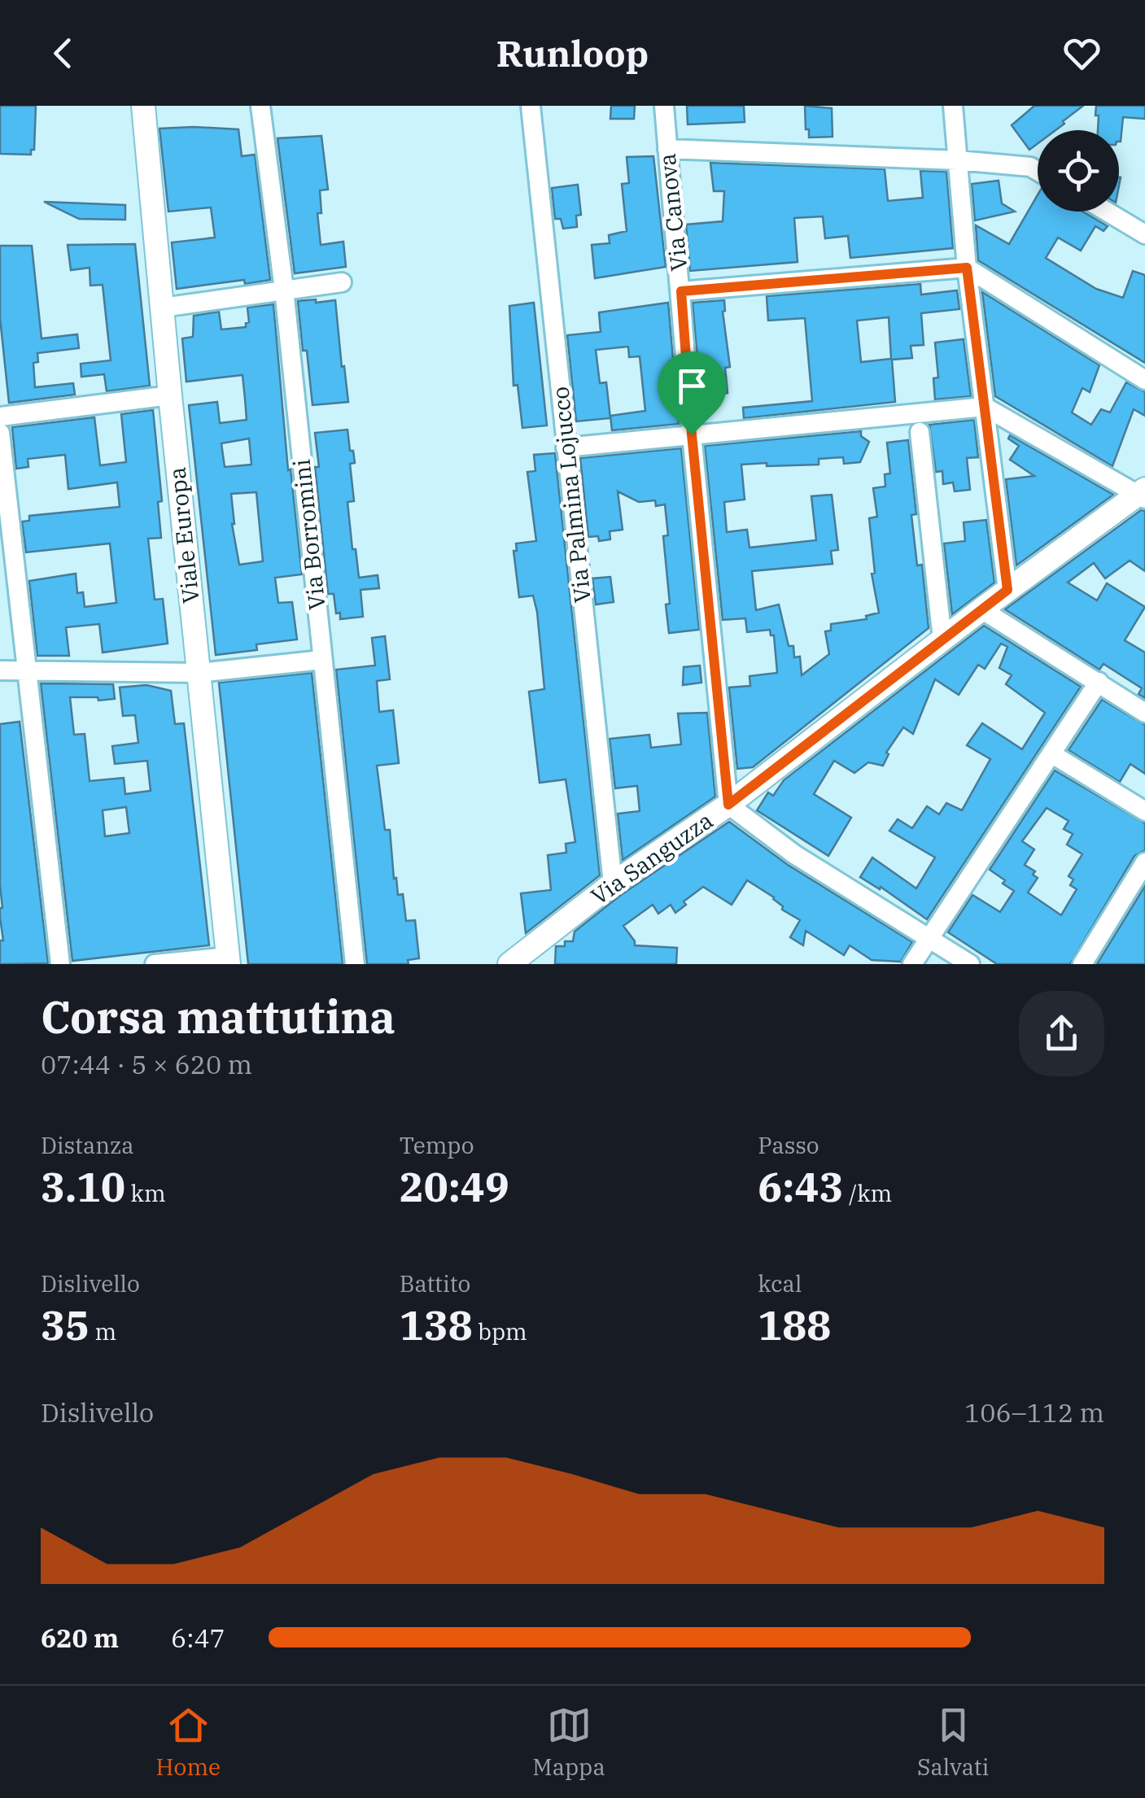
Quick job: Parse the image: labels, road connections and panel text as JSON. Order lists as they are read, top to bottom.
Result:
{
  "streets": {
    "street": [
      "Via Canova",
      "Via Palmina Lojucco",
      "Via Borromini",
      "Viale Europa",
      "Via Sanguzza"
    ]
  },
  "crossings": [
    ["Via Canova", "Via Sanguzza"],
    ["Via Palmina Lojucco", "Via Sanguzza"]
  ],
  "page": {
    "header": "Runloop",
    "heading": ["Corsa mattutina", "07:44 · 5 × 620 m"],
    "stats": [
      ["Distanza", "3.10 km"],
      ["Tempo", "20:49"],
      ["Passo", "6:43 /km"],
      ["Dislivello", "35 m"],
      ["Battito", "138 bpm"],
      ["kcal", "188"]
    ],
    "chart": ["Dislivello", "106–112 m"],
    "list": [
      {
        "name": "620 m",
        "note": "6:47"
      }
    ],
    "tabs": ["Home", "Mappa", "Salvati"]
  }
}
